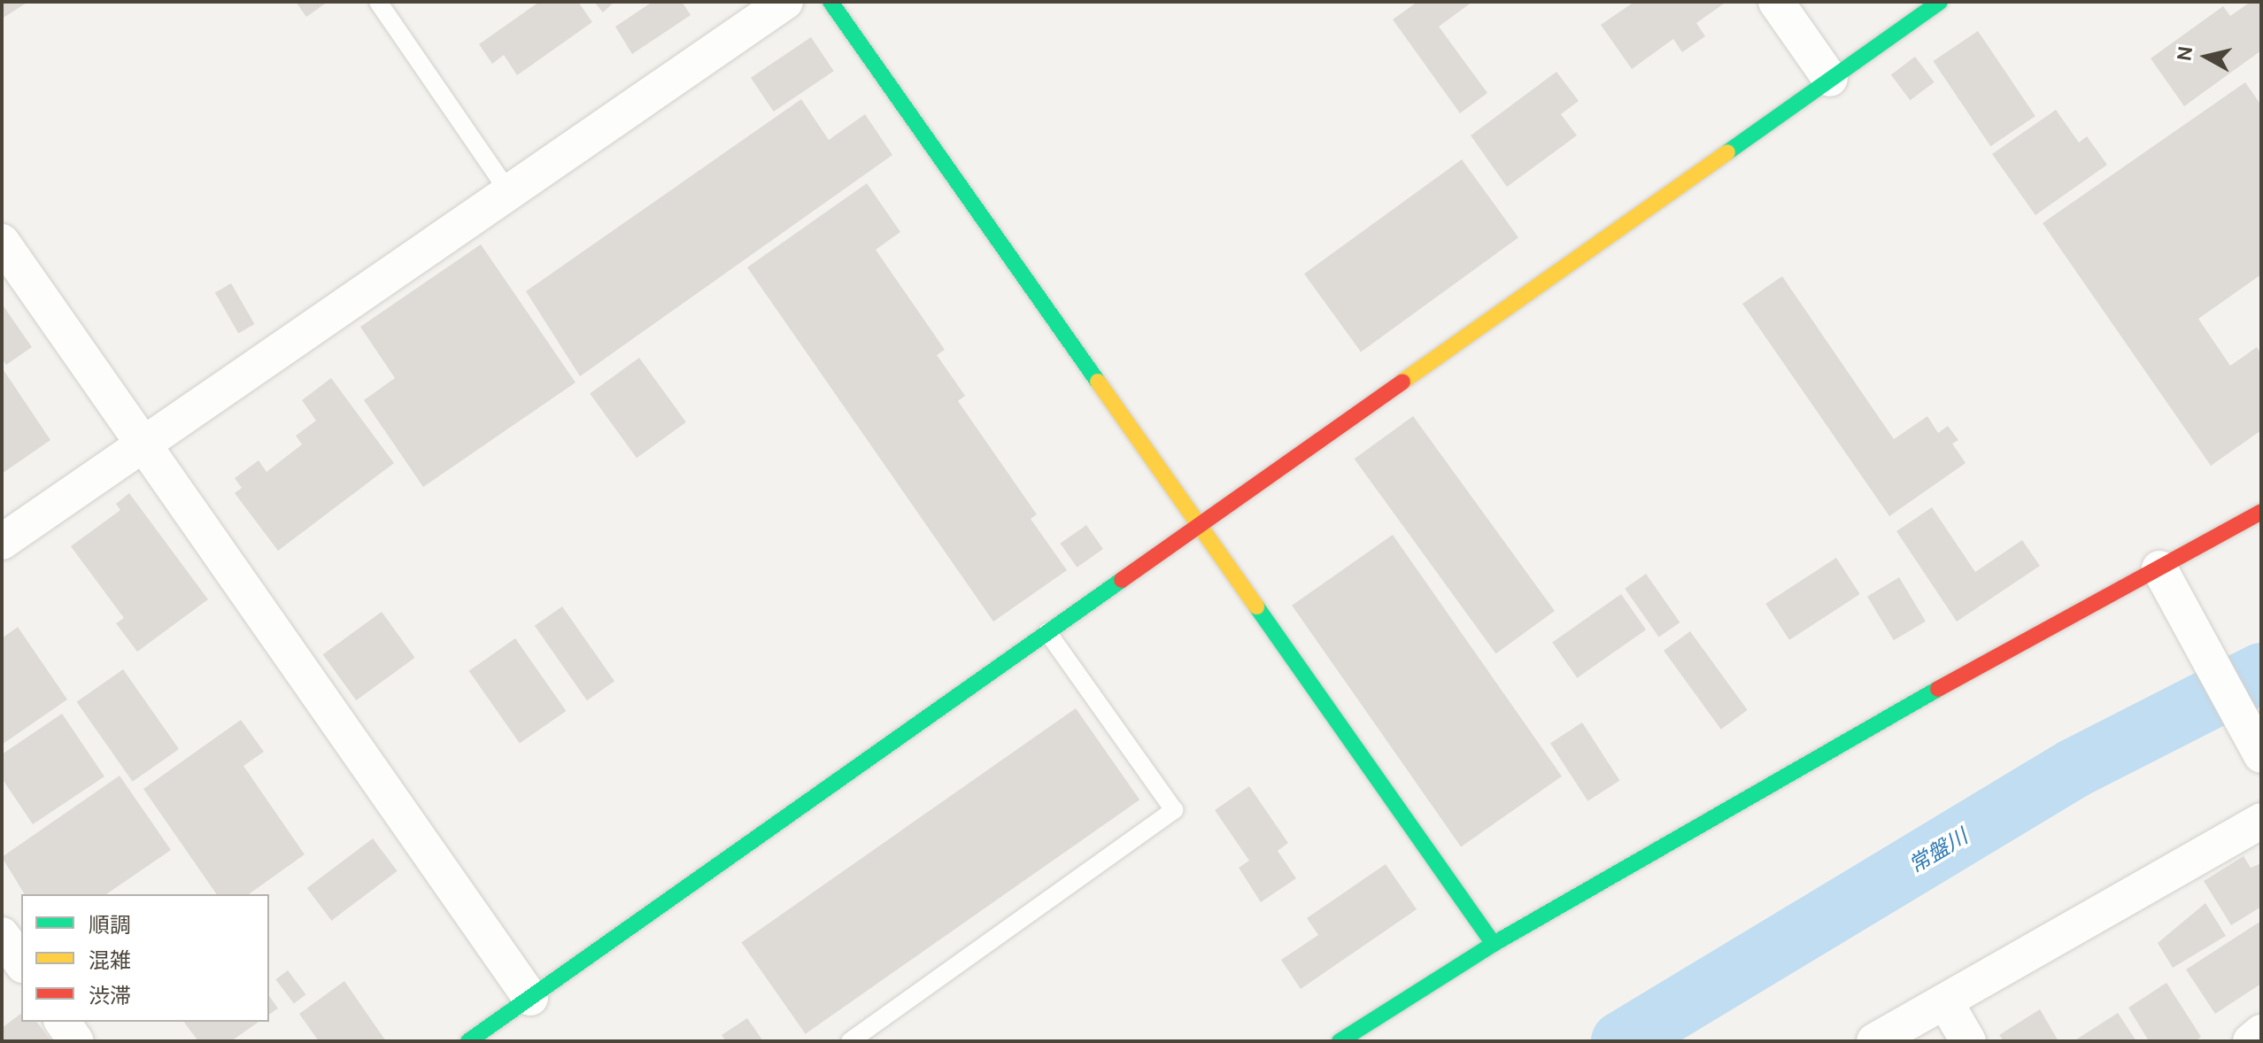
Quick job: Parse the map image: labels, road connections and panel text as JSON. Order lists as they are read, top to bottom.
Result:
{
  "water": ["常盤川"],
  "legend": ["順調", "混雑", "渋滞"],
  "north": "left"
}
